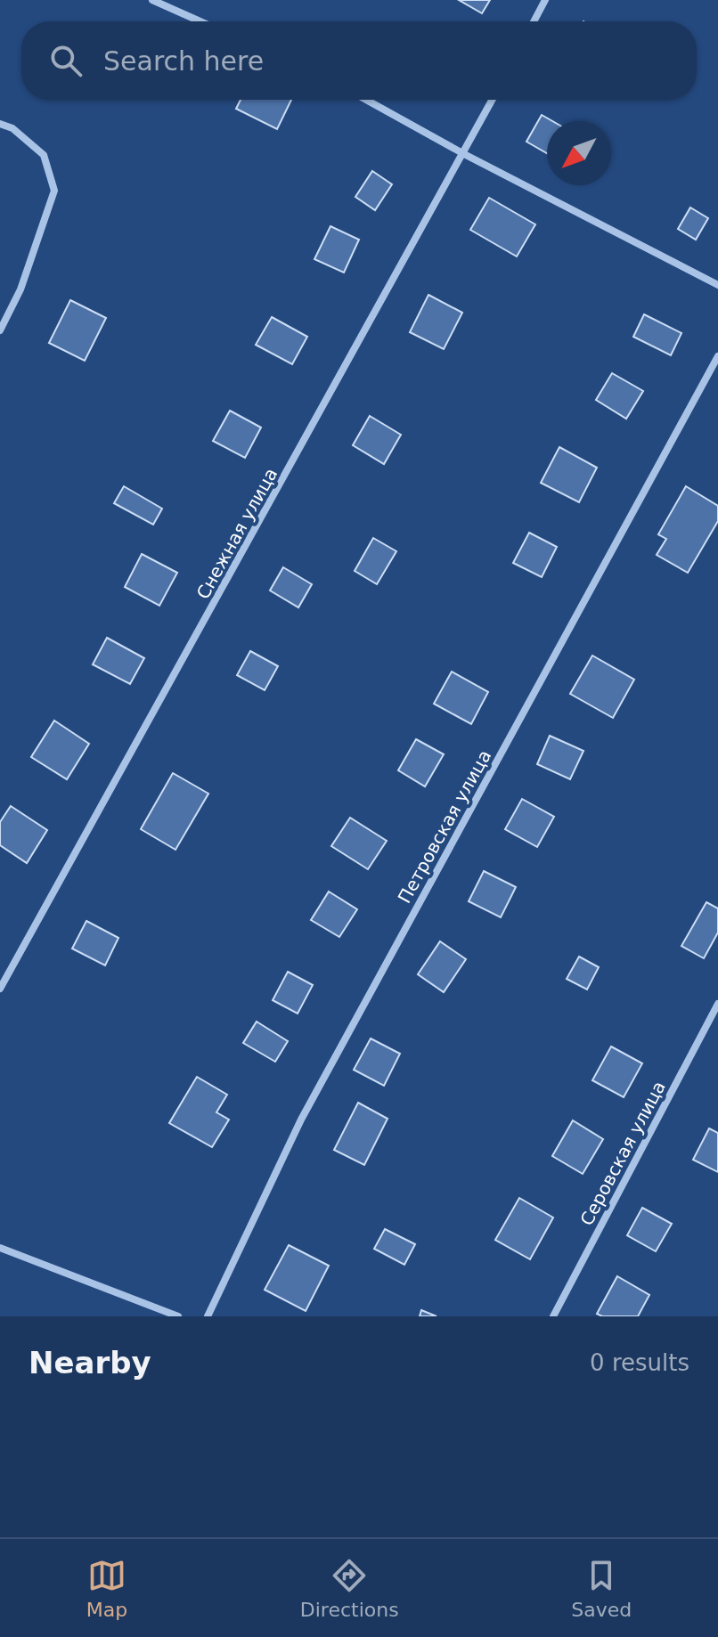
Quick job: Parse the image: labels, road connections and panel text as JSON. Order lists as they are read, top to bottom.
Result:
{
  "streets": {
    "street": ["Снежная улица", "Петровская улица", "Серовская улица"]
  },
  "north": "bottom left",
  "page": {
    "search": "Search here",
    "heading": ["Nearby", "0 results"],
    "nav": ["Map", "Directions", "Saved"]
  }
}
